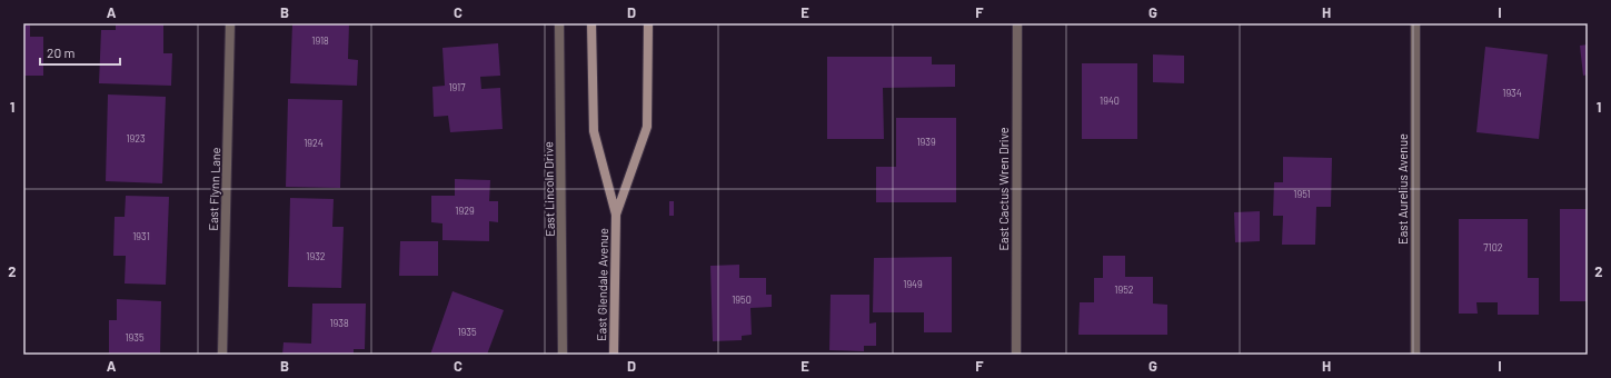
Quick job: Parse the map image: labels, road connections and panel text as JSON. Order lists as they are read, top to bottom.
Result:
{
  "streets": {
    "main road": ["East Glendale Avenue"],
    "street": [
      "East Flynn Lane",
      "East Lincoln Drive",
      "East Cactus Wren Drive",
      "East Aurelius Avenue"
    ]
  },
  "house_numbers": [
    "1918",
    "1917",
    "1934",
    "1940",
    "1923",
    "1939",
    "1924",
    "1951",
    "1929",
    "1931",
    "7102",
    "1932",
    "1949",
    "1952",
    "1950",
    "1938",
    "1935",
    "1935"
  ],
  "scale_bar": "20 m",
  "grid": {
    "columns": [
      "A",
      "B",
      "C",
      "D",
      "E",
      "F",
      "G",
      "H",
      "I"
    ],
    "rows": ["1", "2"]
  }
}
